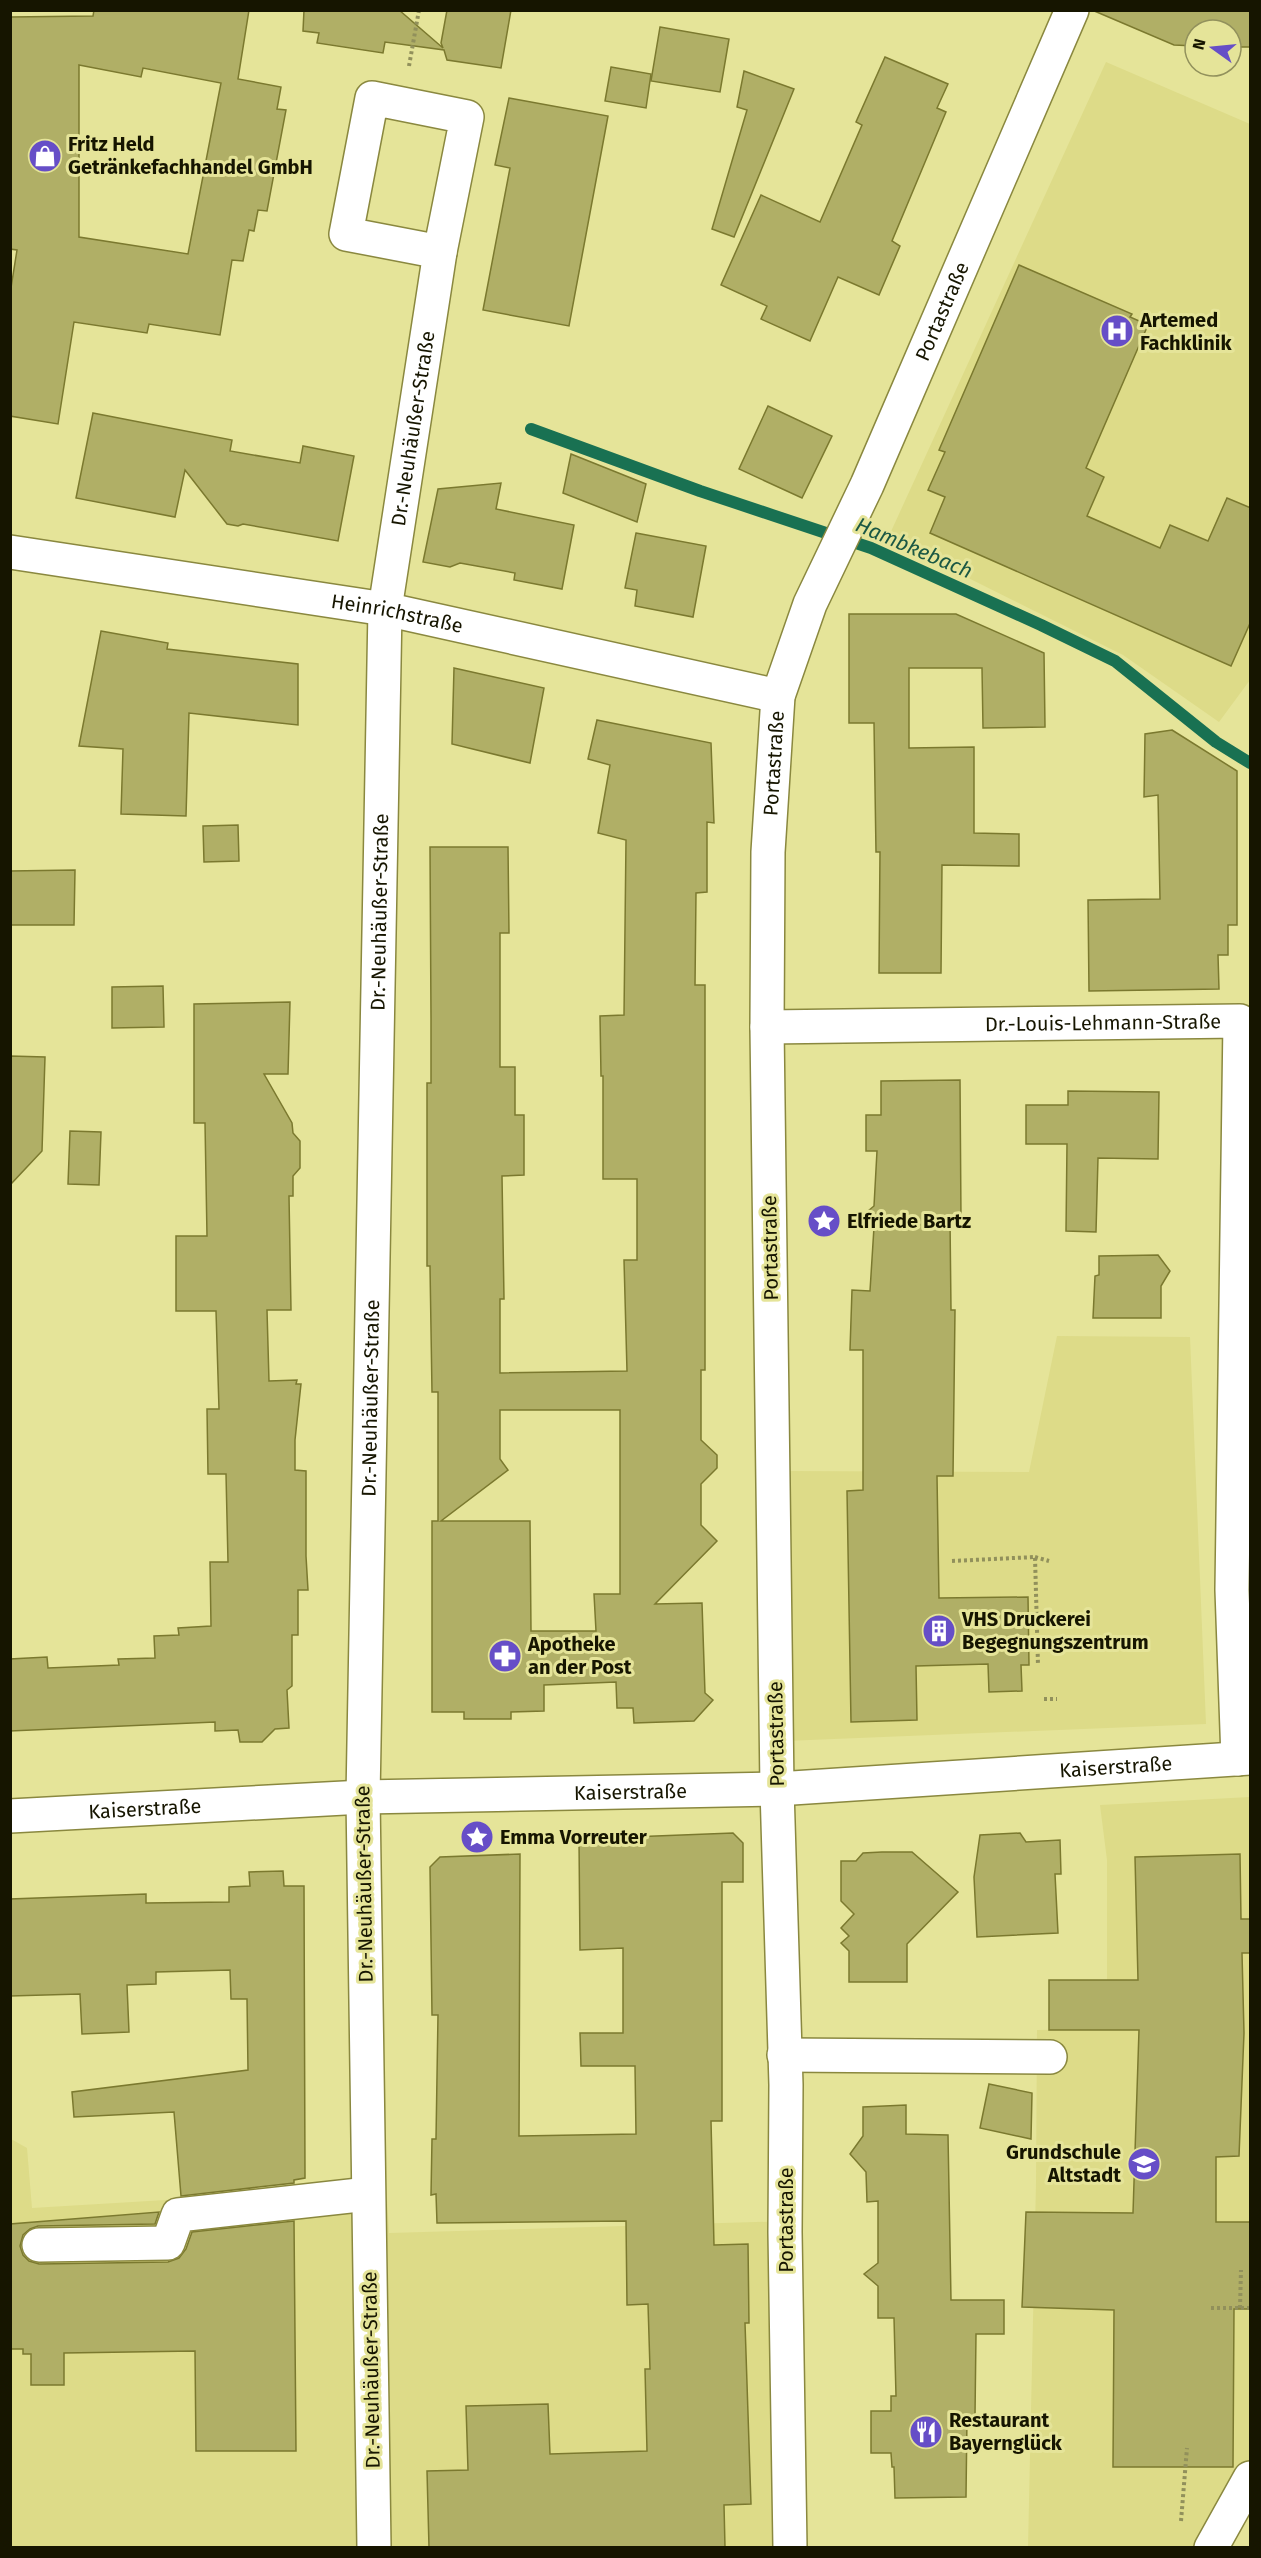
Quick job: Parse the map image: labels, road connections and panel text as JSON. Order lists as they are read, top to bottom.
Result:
{
  "streets": {
    "street": [
      "Portastraße",
      "Dr.-Neuhäußer-Straße",
      "Heinrichstraße",
      "Dr.-Louis-Lehmann-Straße",
      "Kaiserstraße"
    ]
  },
  "crossings": [
    ["Portastraße", "Heinrichstraße"],
    ["Portastraße", "Dr.-Louis-Lehmann-Straße"],
    ["Portastraße", "Kaiserstraße"],
    ["Dr.-Neuhäußer-Straße", "Heinrichstraße"],
    ["Dr.-Neuhäußer-Straße", "Kaiserstraße"],
    ["Dr.-Louis-Lehmann-Straße", "Kaiserstraße"]
  ],
  "water": ["Hambkebach"],
  "places": {
    "shop": ["Fritz Held Getränkefachhandel GmbH"],
    "hospital": ["Artemed Fachklinik"],
    "place": ["Elfriede Bartz", "Emma Vorreuter"],
    "building": ["VHS Druckerei Begegnungszentrum"],
    "pharmacy": ["Apotheke an der Post"],
    "school or university": ["Grundschule Altstadt"],
    "restaurant": ["Restaurant Bayernglück"]
  },
  "north": "left"
}
